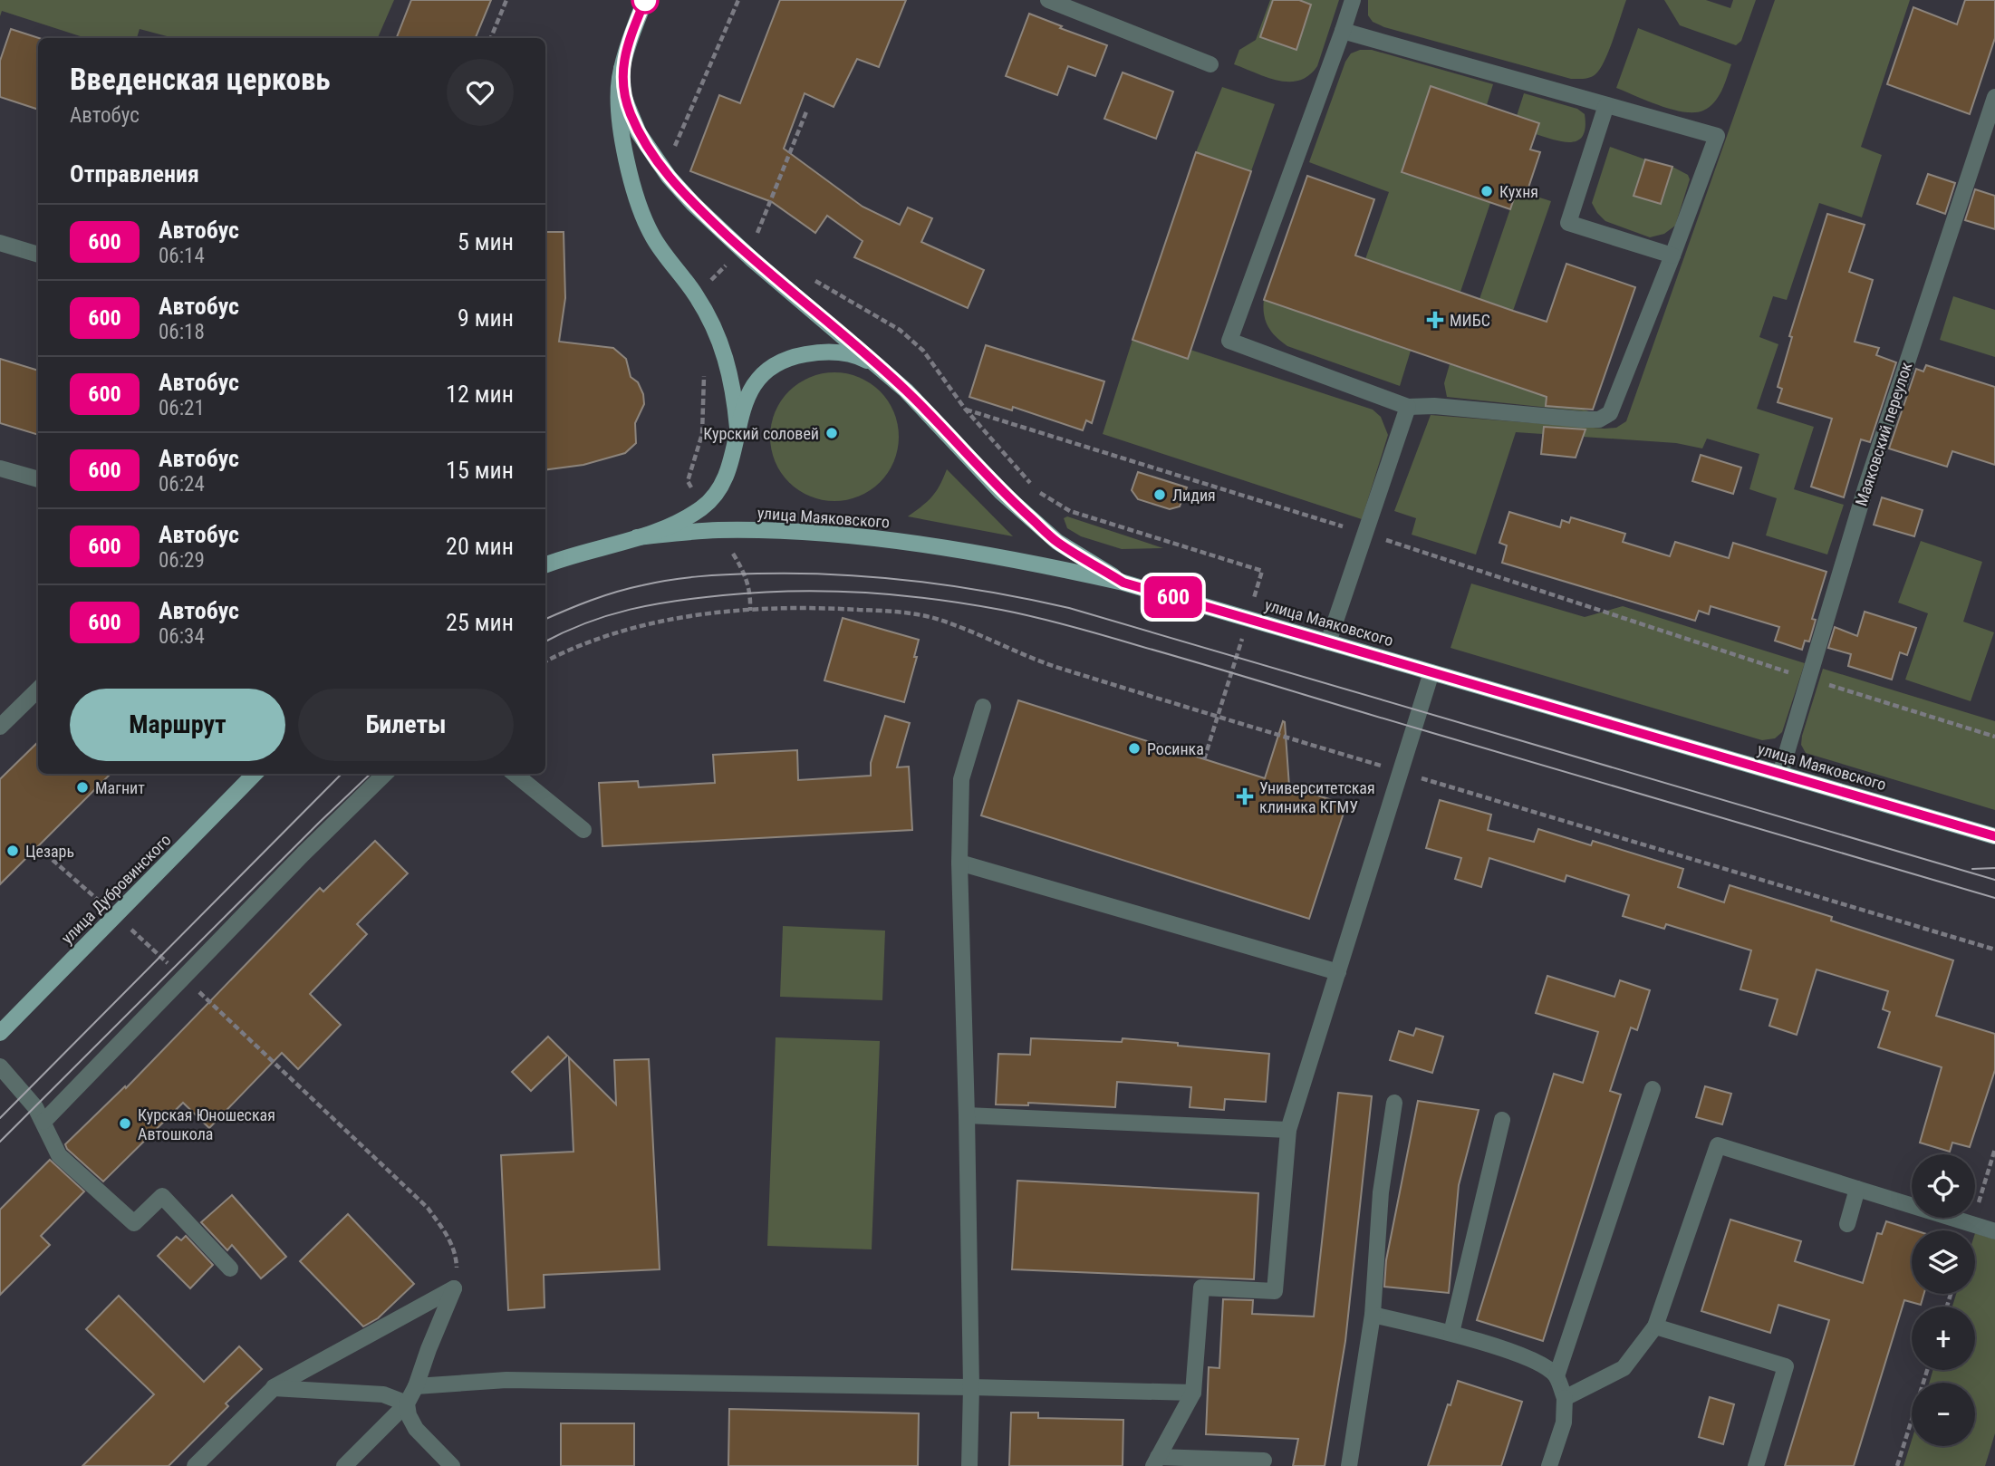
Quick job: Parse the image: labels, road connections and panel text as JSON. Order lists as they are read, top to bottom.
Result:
{
  "streets": {
    "main road": ["улица Маяковского", "улица Дубровинского"],
    "street": ["Маяковский переулок"]
  },
  "crossings": [
    ["Маяковский переулок", "улица Маяковского"]
  ],
  "places": {
    "other": [
      "Кухня",
      "Курский соловей",
      "Лидия",
      "Росинка",
      "Магнит",
      "Цезарь",
      "Курская Юношеская Автошкола"
    ],
    "health": ["МИБС", "Университетская клиника КГМУ"]
  },
  "lines": ["bus line 600"],
  "page": {
    "on_map": "600",
    "heading": [
      ["Введенская церковь", "Автобус"],
      "Отправления"
    ],
    "list": [
      {
        "mark": "600",
        "name": "Автобус",
        "note": "06:14",
        "value": "5 мин"
      },
      {
        "mark": "600",
        "name": "Автобус",
        "note": "06:18",
        "value": "9 мин"
      },
      {
        "mark": "600",
        "name": "Автобус",
        "note": "06:21",
        "value": "12 мин"
      },
      {
        "mark": "600",
        "name": "Автобус",
        "note": "06:24",
        "value": "15 мин"
      },
      {
        "mark": "600",
        "name": "Автобус",
        "note": "06:29",
        "value": "20 мин"
      },
      {
        "mark": "600",
        "name": "Автобус",
        "note": "06:34",
        "value": "25 мин"
      }
    ],
    "buttons": ["Маршрут", "Билеты"],
    "map_buttons": ["+", "−"]
  }
}
